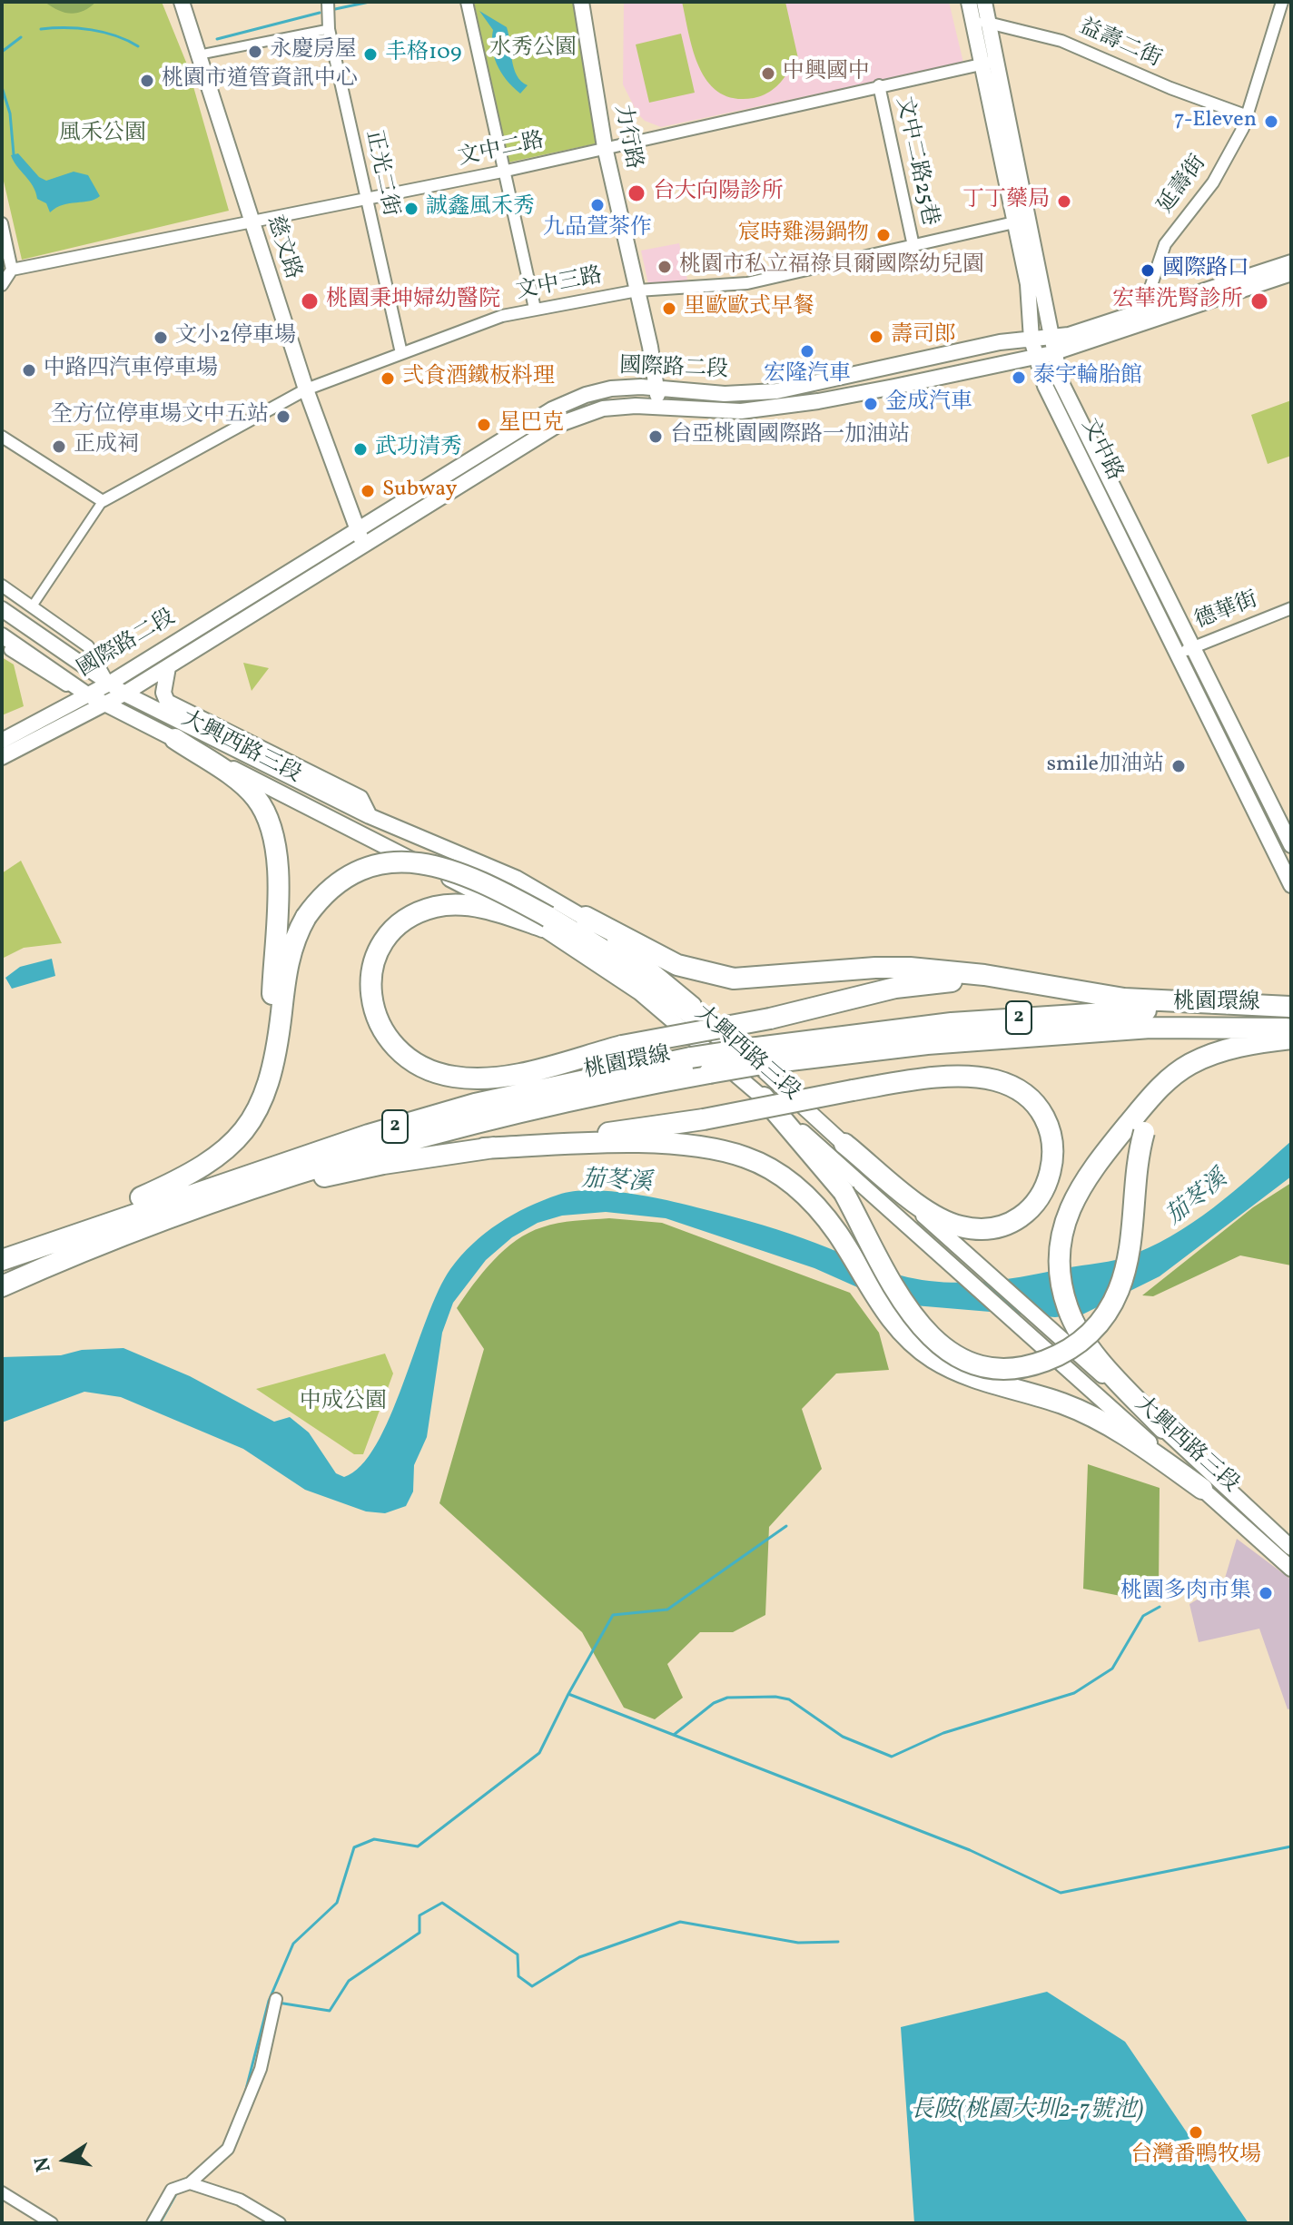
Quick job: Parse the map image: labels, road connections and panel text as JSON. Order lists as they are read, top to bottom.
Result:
{
  "streets": {
    "highway": ["桃園環線", "2"],
    "street": [
      "益壽二街",
      "力行路",
      "文中二路",
      "文中二路25巷",
      "正光二街",
      "延壽街",
      "慈文路",
      "文中三路",
      "國際路二段",
      "文中路",
      "德華街",
      "大興西路三段"
    ]
  },
  "crossings": [
    ["益壽二街", "延壽街"],
    ["益壽二街", "文中路"],
    ["力行路", "文中二路"],
    ["力行路", "文中三路"],
    ["力行路", "國際路二段"],
    ["文中二路", "文中二路25巷"],
    ["文中二路", "正光二街"],
    ["文中二路", "慈文路"],
    ["文中二路", "文中路"],
    ["文中二路25巷", "文中三路"],
    ["正光二街", "文中三路"],
    ["延壽街", "國際路二段"],
    ["慈文路", "文中三路"],
    ["慈文路", "國際路二段"],
    ["文中三路", "文中路"],
    ["國際路二段", "文中路"],
    ["國際路二段", "大興西路三段"],
    ["文中路", "德華街"],
    ["大興西路三段", "桃園環線"]
  ],
  "water": ["茄苳溪", "長陂(桃園大圳2-7號池)"],
  "parks": ["水秀公園", "風禾公園", "中成公園"],
  "places": [
    "永慶房屋",
    "丰格109",
    "中興國中",
    "桃園市道管資訊中心",
    "7-Eleven",
    "台大向陽診所",
    "丁丁藥局",
    "九品萱茶作",
    "誠鑫風禾秀",
    "宸時雞湯鍋物",
    "桃園市私立福祿貝爾國際幼兒園",
    "國際路口",
    "桃園秉坤婦幼醫院",
    "宏華洗腎診所",
    "里歐歐式早餐",
    "壽司郎",
    "文小2停車場",
    "宏隆汽車",
    "中路四汽車停車場",
    "泰宇輪胎館",
    "弍食酒鐵板料理",
    "金成汽車",
    "全方位停車場文中五站",
    "星巴克",
    "台亞桃園國際路一加油站",
    "正成祠",
    "武功清秀",
    "Subway",
    "smile加油站",
    "桃園多肉市集",
    "台灣番鴨牧場"
  ],
  "north": "left"
}
